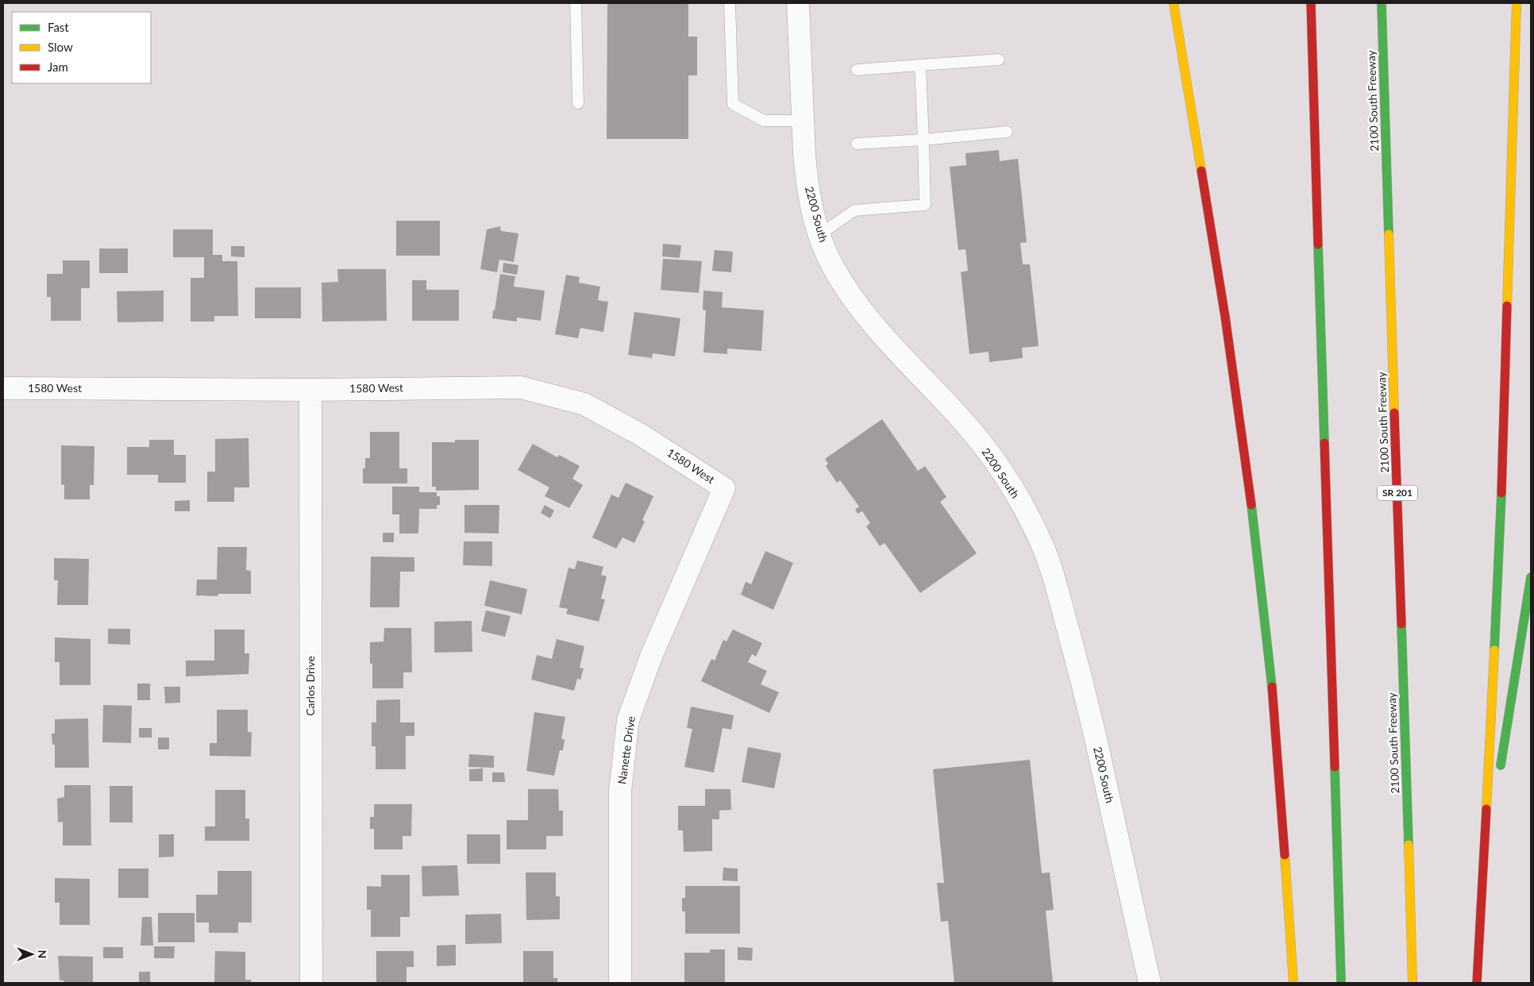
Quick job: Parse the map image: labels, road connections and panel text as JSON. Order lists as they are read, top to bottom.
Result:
{
  "streets": {
    "highway": ["2100 South Freeway", "SR 201"],
    "street": [
      "2200 South",
      "1580 West",
      "Carlos Drive",
      "Nanette Drive"
    ]
  },
  "crossings": [
    ["1580 West", "Carlos Drive"],
    ["1580 West", "Nanette Drive"]
  ],
  "legend": ["Fast", "Slow", "Jam"],
  "north": "right"
}
